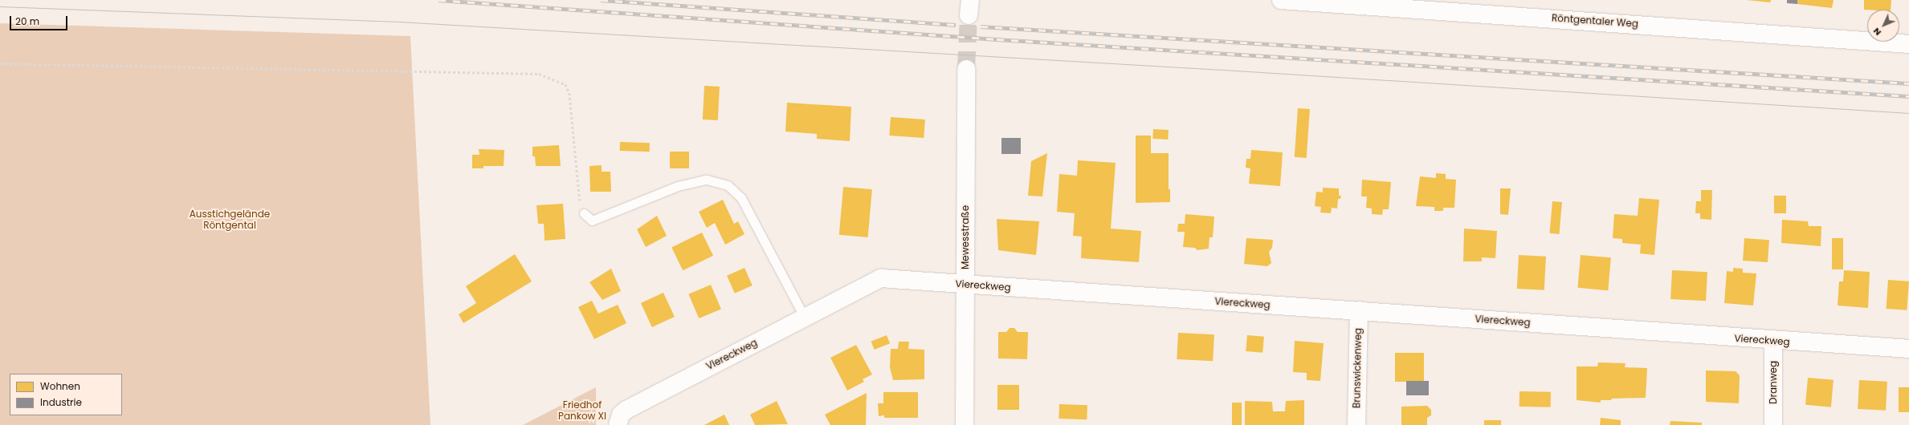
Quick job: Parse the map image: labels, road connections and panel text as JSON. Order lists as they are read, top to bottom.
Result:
{
  "streets": {
    "street": [
      "Röntgentaler Weg",
      "Mewesstraße",
      "Viereckweg",
      "Brunswickenweg",
      "Dranweg"
    ]
  },
  "crossings": [
    ["Mewesstraße", "Viereckweg"],
    ["Viereckweg", "Brunswickenweg"],
    ["Viereckweg", "Dranweg"]
  ],
  "parks": ["Ausstichgelände Röntgental", "Friedhof Pankow XI"],
  "legend": ["Wohnen", "Industrie"],
  "scale_bar": "20 m",
  "north": "bottom left"
}
